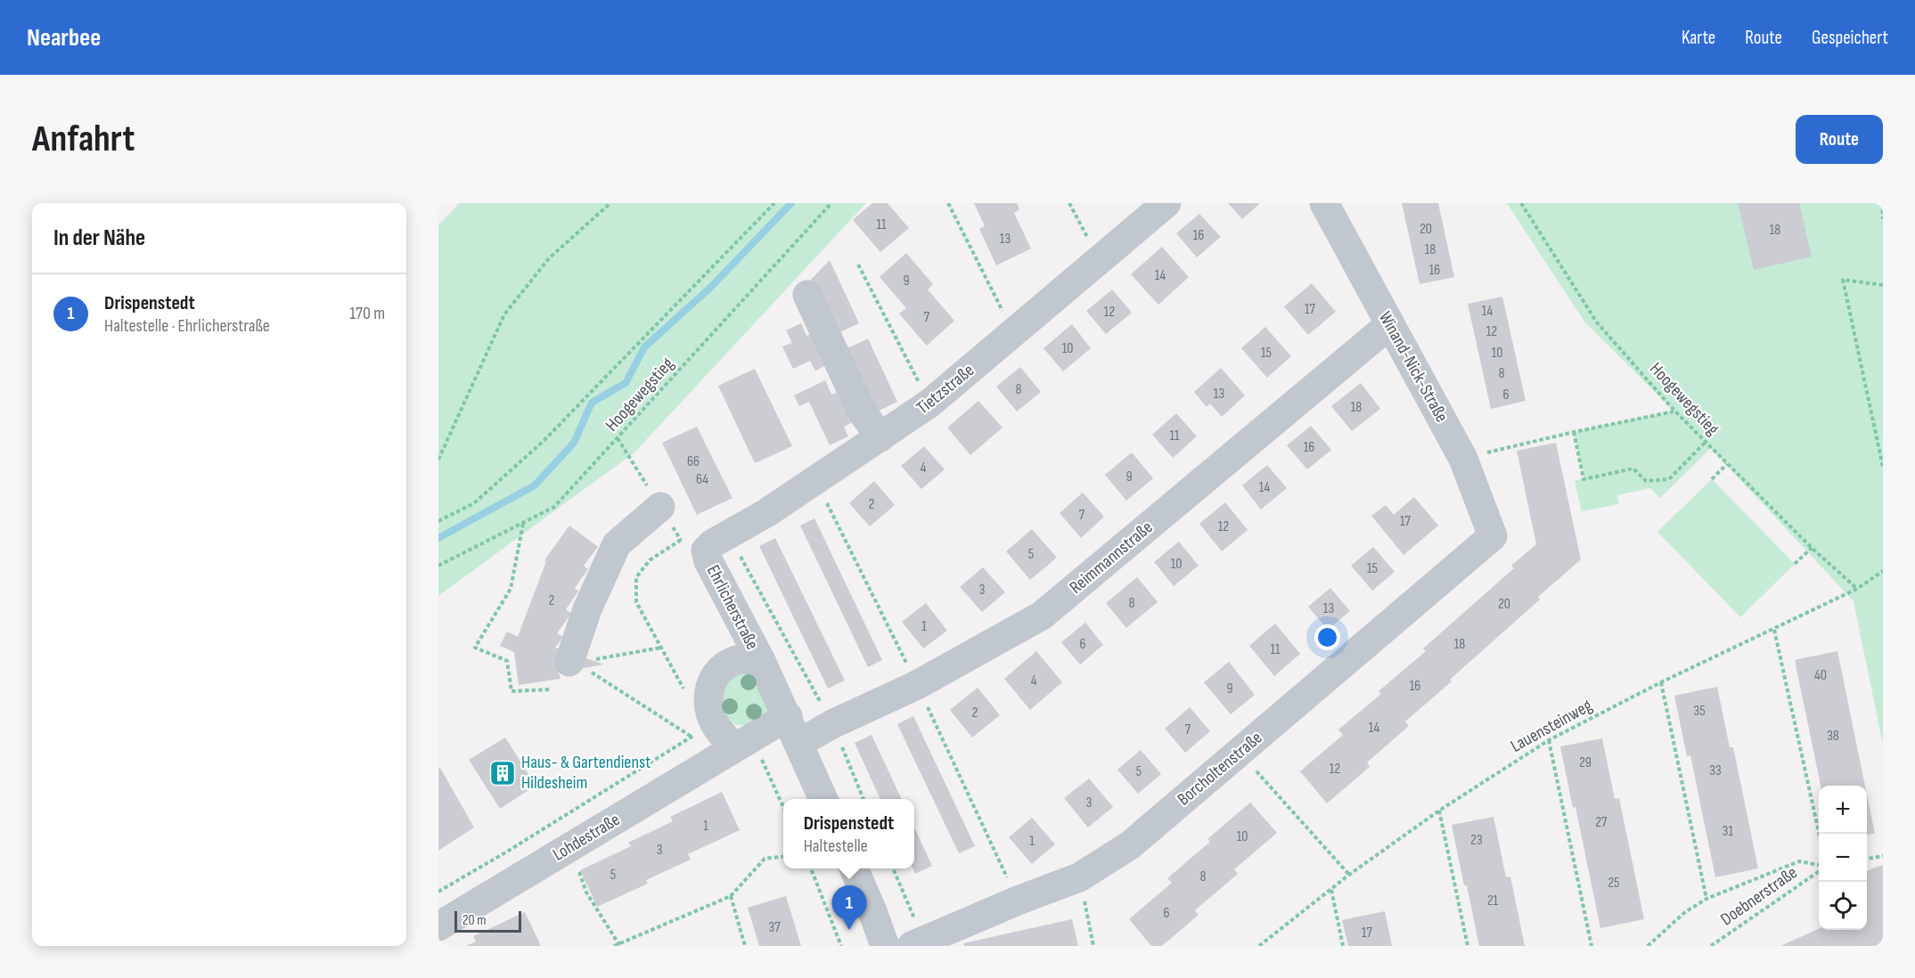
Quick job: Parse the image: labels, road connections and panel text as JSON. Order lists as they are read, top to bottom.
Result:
{
  "streets": {
    "street": [
      "Winand-Nick-Straße",
      "Tietzstraße",
      "Reimmannstraße",
      "Ehrlicherstraße",
      "Borcholtenstraße",
      "Lohdestraße"
    ],
    "path": ["Hoogewegstieg", "Lauensteinweg", "Doebnerstraße"]
  },
  "crossings": [
    ["Winand-Nick-Straße", "Reimmannstraße"],
    ["Winand-Nick-Straße", "Borcholtenstraße"],
    ["Tietzstraße", "Ehrlicherstraße"],
    ["Hoogewegstieg", "Lauensteinweg"],
    ["Reimmannstraße", "Ehrlicherstraße"],
    ["Ehrlicherstraße", "Lohdestraße"]
  ],
  "places": {
    "building": ["Haus- & Gartendienst Hildesheim"]
  },
  "house_numbers": [
    "11",
    "20",
    "18",
    "16",
    "13",
    "18",
    "16",
    "14",
    "9",
    "17",
    "14",
    "12",
    "7",
    "12",
    "10",
    "15",
    "10",
    "8",
    "8",
    "13",
    "6",
    "18",
    "11",
    "16",
    "66",
    "4",
    "9",
    "64",
    "14",
    "2",
    "7",
    "17",
    "12",
    "5",
    "10",
    "15",
    "3",
    "2",
    "8",
    "20",
    "13",
    "1",
    "6",
    "18",
    "11",
    "40",
    "4",
    "16",
    "9",
    "35",
    "2",
    "14",
    "7",
    "38",
    "29",
    "12",
    "33",
    "5",
    "3",
    "27",
    "1",
    "31",
    "10",
    "23",
    "1",
    "3",
    "5",
    "8",
    "25",
    "21",
    "6",
    "37",
    "17"
  ],
  "scale_bar": "20 m",
  "page": {
    "header": "Nearbee",
    "nav": ["Karte", "Route", "Gespeichert"],
    "buttons": "Route",
    "title": "Anfahrt",
    "heading": "In der Nähe",
    "list": [
      {
        "mark": "1",
        "name": "Drispenstedt",
        "note": "Haltestelle · Ehrlicherstraße",
        "value": "170 m"
      }
    ],
    "map_buttons": ["+", "−"],
    "popup": ["Drispenstedt", "Haltestelle"],
    "pins": "1",
    "scale": "20 m"
  }
}
